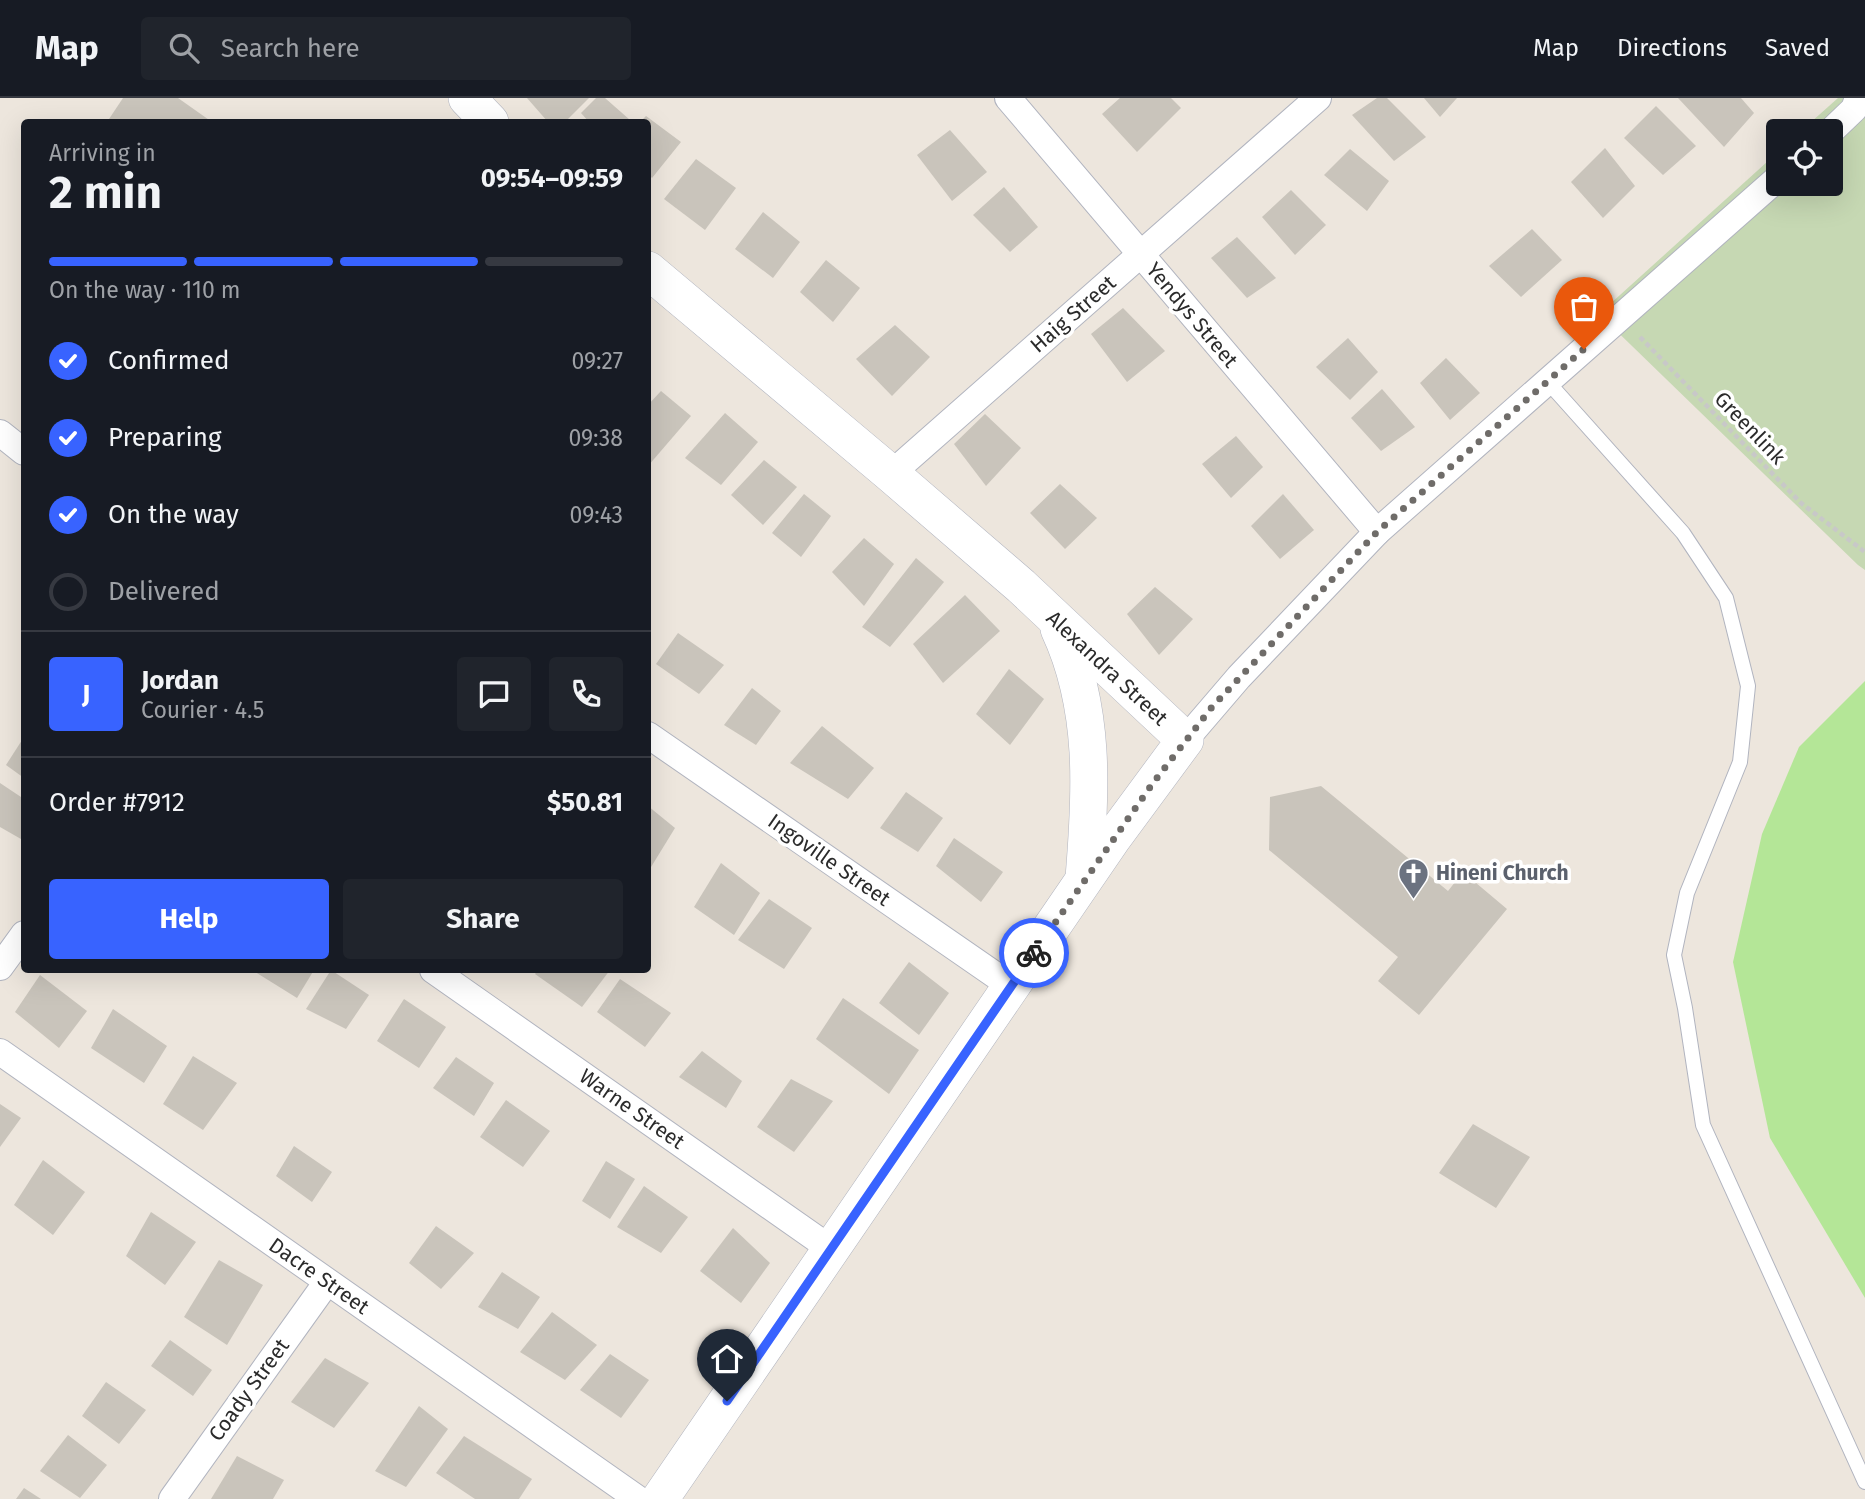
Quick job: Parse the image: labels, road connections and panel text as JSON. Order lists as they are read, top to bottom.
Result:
{
  "streets": {
    "main road": ["Alexandra Street"],
    "street": [
      "Haig Street",
      "Yendys Street",
      "Ingoville Street",
      "Warne Street",
      "Dacre Street",
      "Coady Street"
    ],
    "path": ["Greenlink"]
  },
  "crossings": [
    ["Haig Street", "Yendys Street"],
    ["Haig Street", "Alexandra Street"],
    ["Alexandra Street", "Ingoville Street"],
    ["Alexandra Street", "Warne Street"],
    ["Dacre Street", "Coady Street"]
  ],
  "places": {
    "church": ["Hineni Church"]
  },
  "page": {
    "header": "Map",
    "search": "Search here",
    "nav": ["Map", "Directions", "Saved"],
    "heading": ["2 min", "Arriving in", "09:54–09:59"],
    "panel": [
      "Jordan",
      "Courier · 4.5",
      "Order #7912",
      "$50.81"
    ],
    "bar": "On the way · 110 m",
    "list": [
      ["Confirmed", "09:27"],
      ["Preparing", "09:38"],
      ["On the way", "09:43"],
      "Delivered"
    ],
    "round": "J",
    "buttons": ["Help", "Share"]
  }
}
